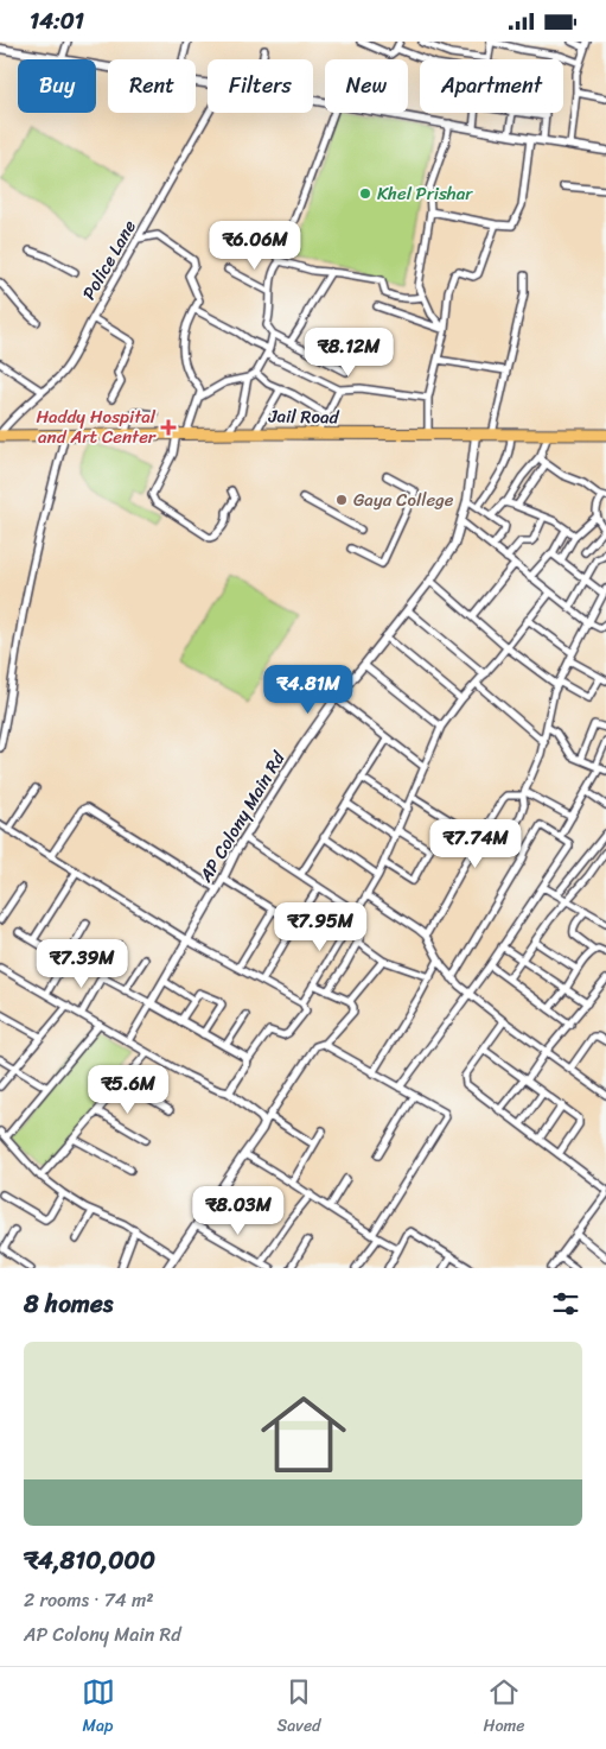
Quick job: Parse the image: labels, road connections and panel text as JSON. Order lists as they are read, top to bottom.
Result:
{
  "streets": {
    "main road": ["Jail Road"],
    "street": ["Police Lane", "AP Colony Main Rd"]
  },
  "crossings": [
    ["Police Lane", "Jail Road"],
    ["Jail Road", "AP Colony Main Rd"]
  ],
  "places": {
    "other": ["Khel Prishar", "Gaya College"],
    "health": ["Haddy Hospital and Art Center"]
  },
  "page": {
    "status": "14:01",
    "chip": [
      "Buy",
      "Rent",
      "Filters",
      "New",
      "Apartment"
    ],
    "price": [
      "₹6.06M",
      "₹8.12M",
      "₹4.81M",
      "₹7.74M",
      "₹7.95M",
      "₹7.39M",
      "₹5.6M",
      "₹8.03M"
    ],
    "heading": "8 homes",
    "list": [
      {
        "name": "₹4,810,000",
        "note": "2 rooms · 74 m² · AP Colony Main Rd"
      }
    ],
    "tabs": ["Map", "Saved", "Home"]
  }
}
